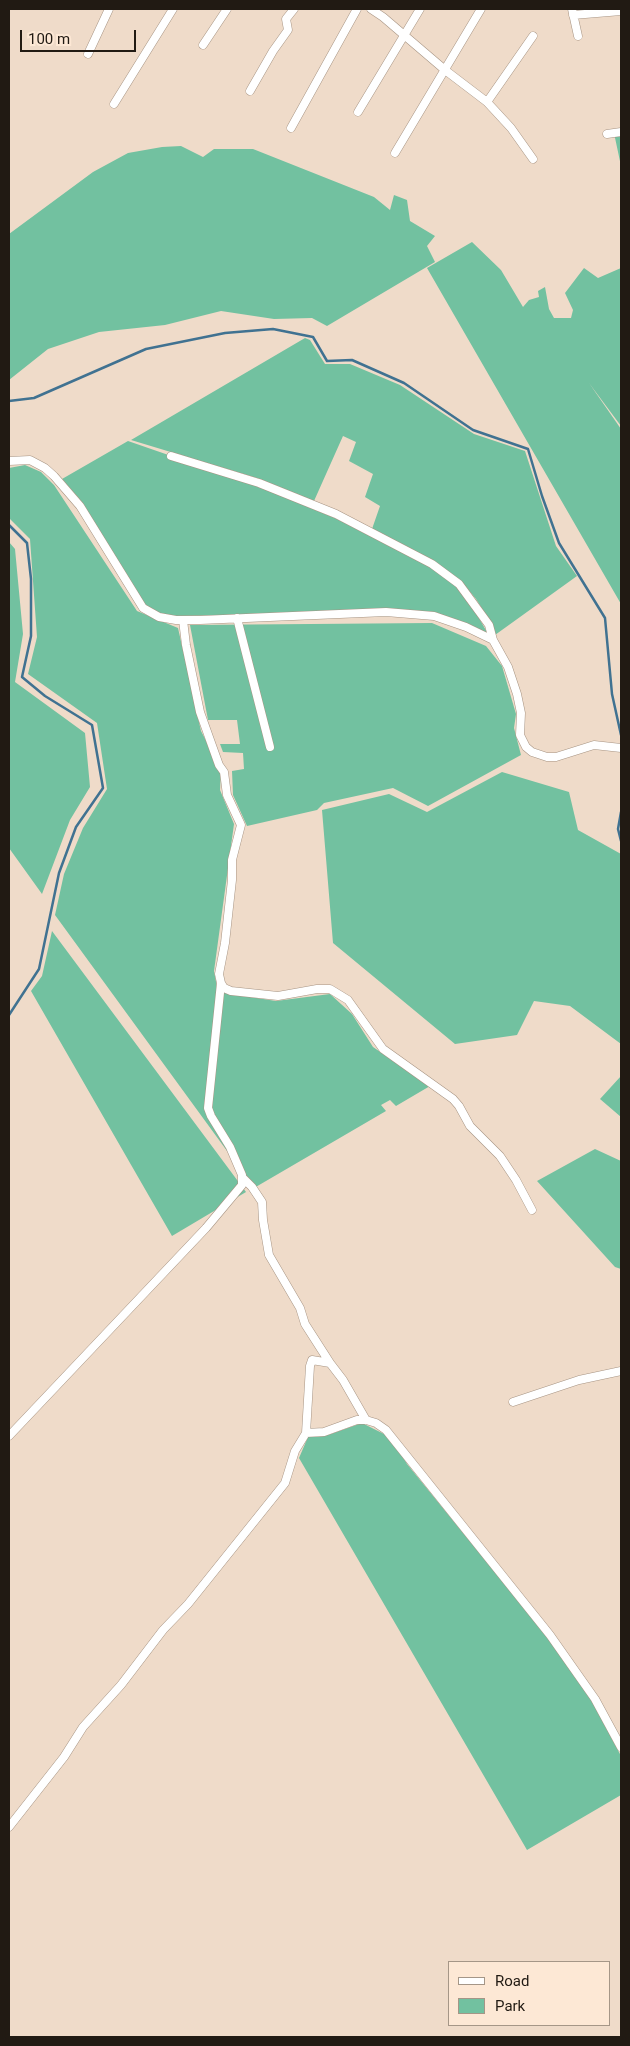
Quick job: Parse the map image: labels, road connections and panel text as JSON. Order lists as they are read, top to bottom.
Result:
{
  "legend": ["Road", "Park"],
  "scale_bar": "100 m"
}
